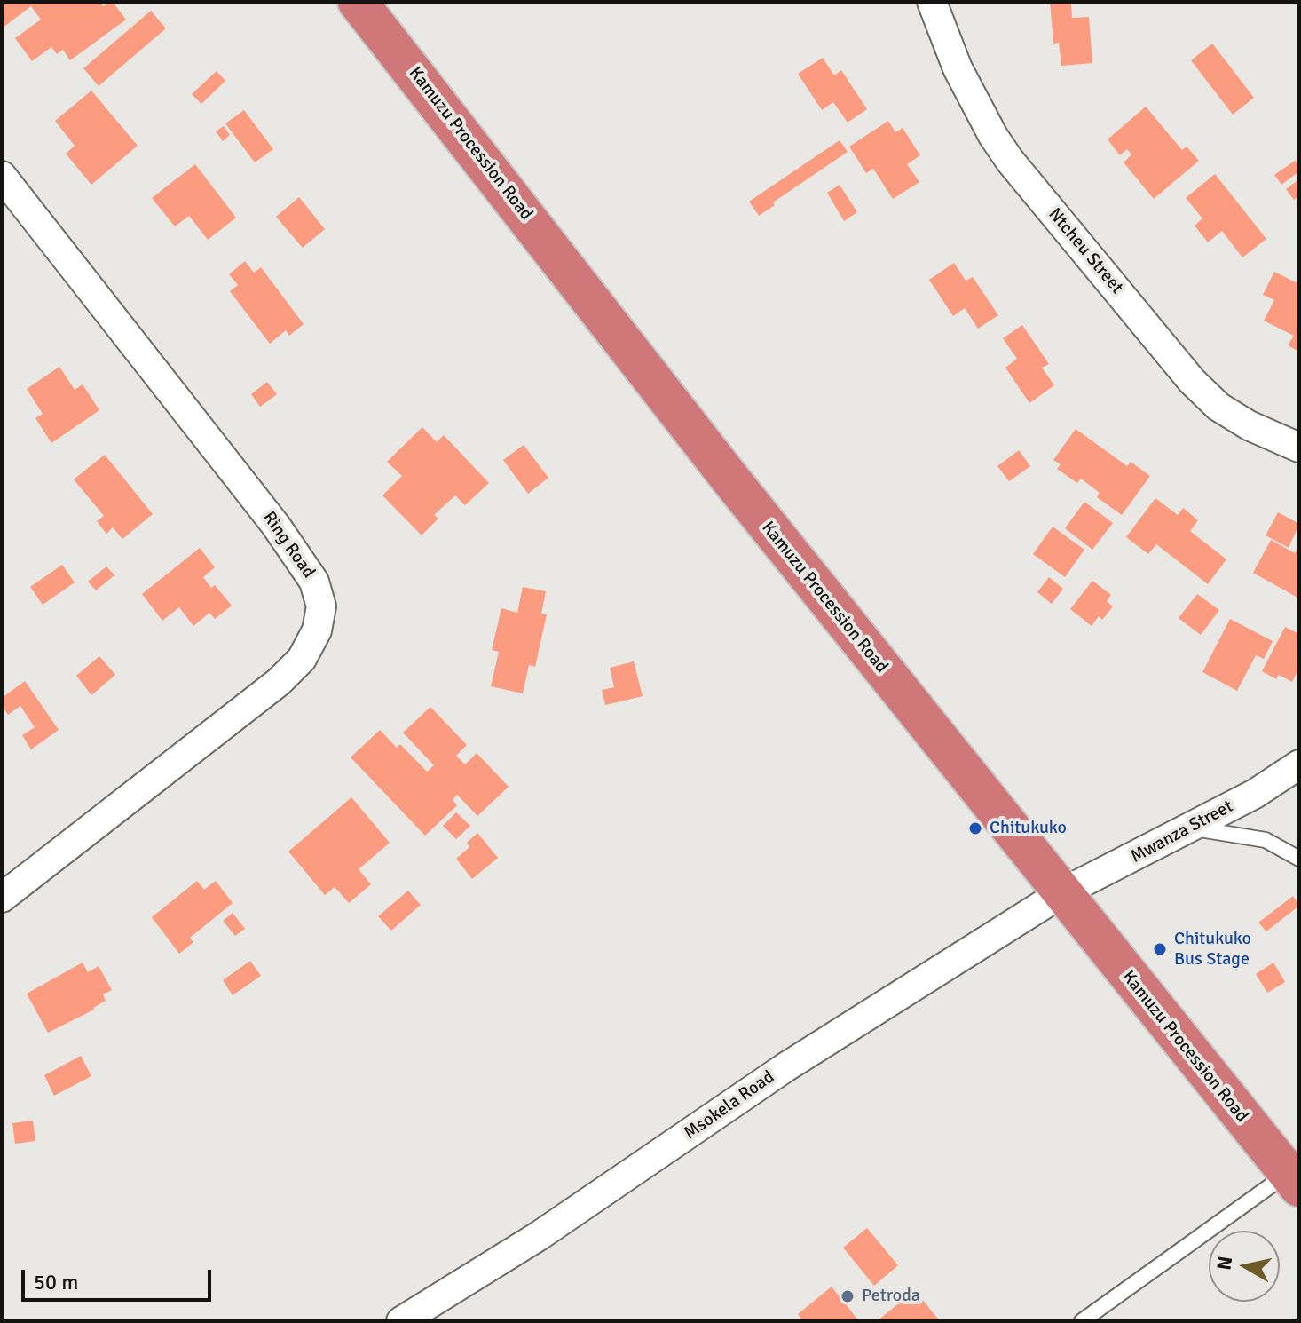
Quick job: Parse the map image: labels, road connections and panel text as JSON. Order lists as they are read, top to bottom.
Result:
{
  "streets": {
    "highway": ["Kamuzu Procession Road"],
    "street": [
      "Ntcheu Street",
      "Ring Road",
      "Mwanza Street",
      "Msokela Road"
    ]
  },
  "crossings": [
    ["Kamuzu Procession Road", "Mwanza Street"],
    ["Kamuzu Procession Road", "Msokela Road"],
    ["Mwanza Street", "Msokela Road"]
  ],
  "places": ["Chitukuko", "Chitukuko Bus Stage", "Petroda"],
  "scale_bar": "50 m",
  "north": "left"
}
